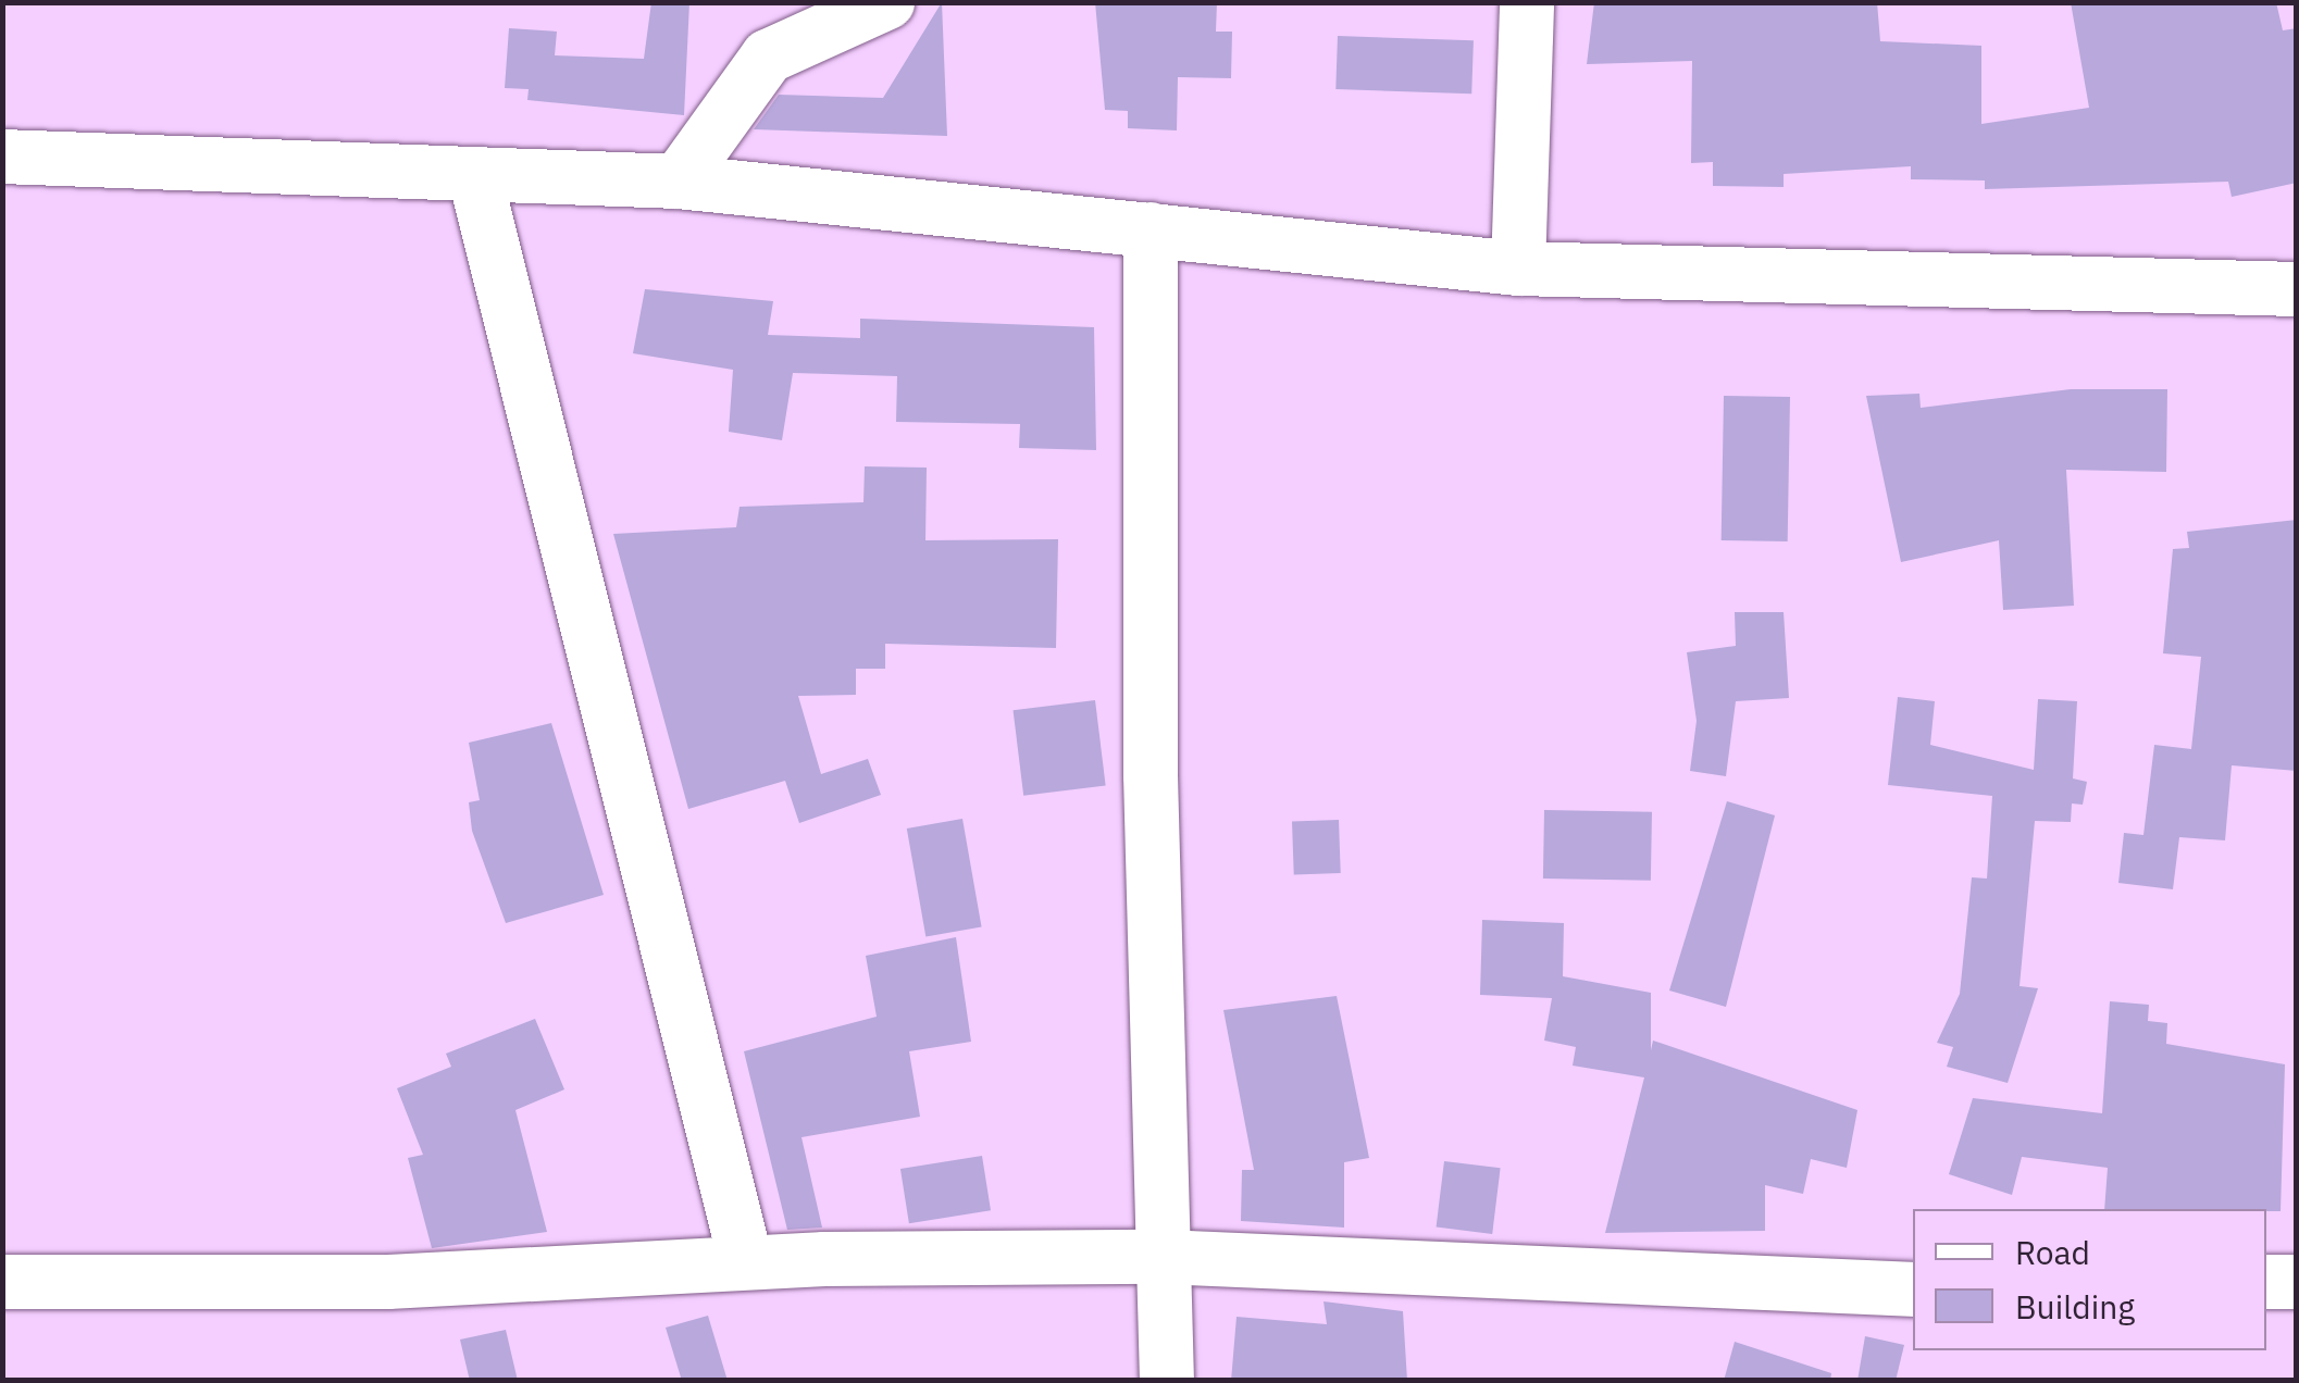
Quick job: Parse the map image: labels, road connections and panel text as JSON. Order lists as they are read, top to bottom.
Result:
{
  "legend": ["Road", "Building"]
}
